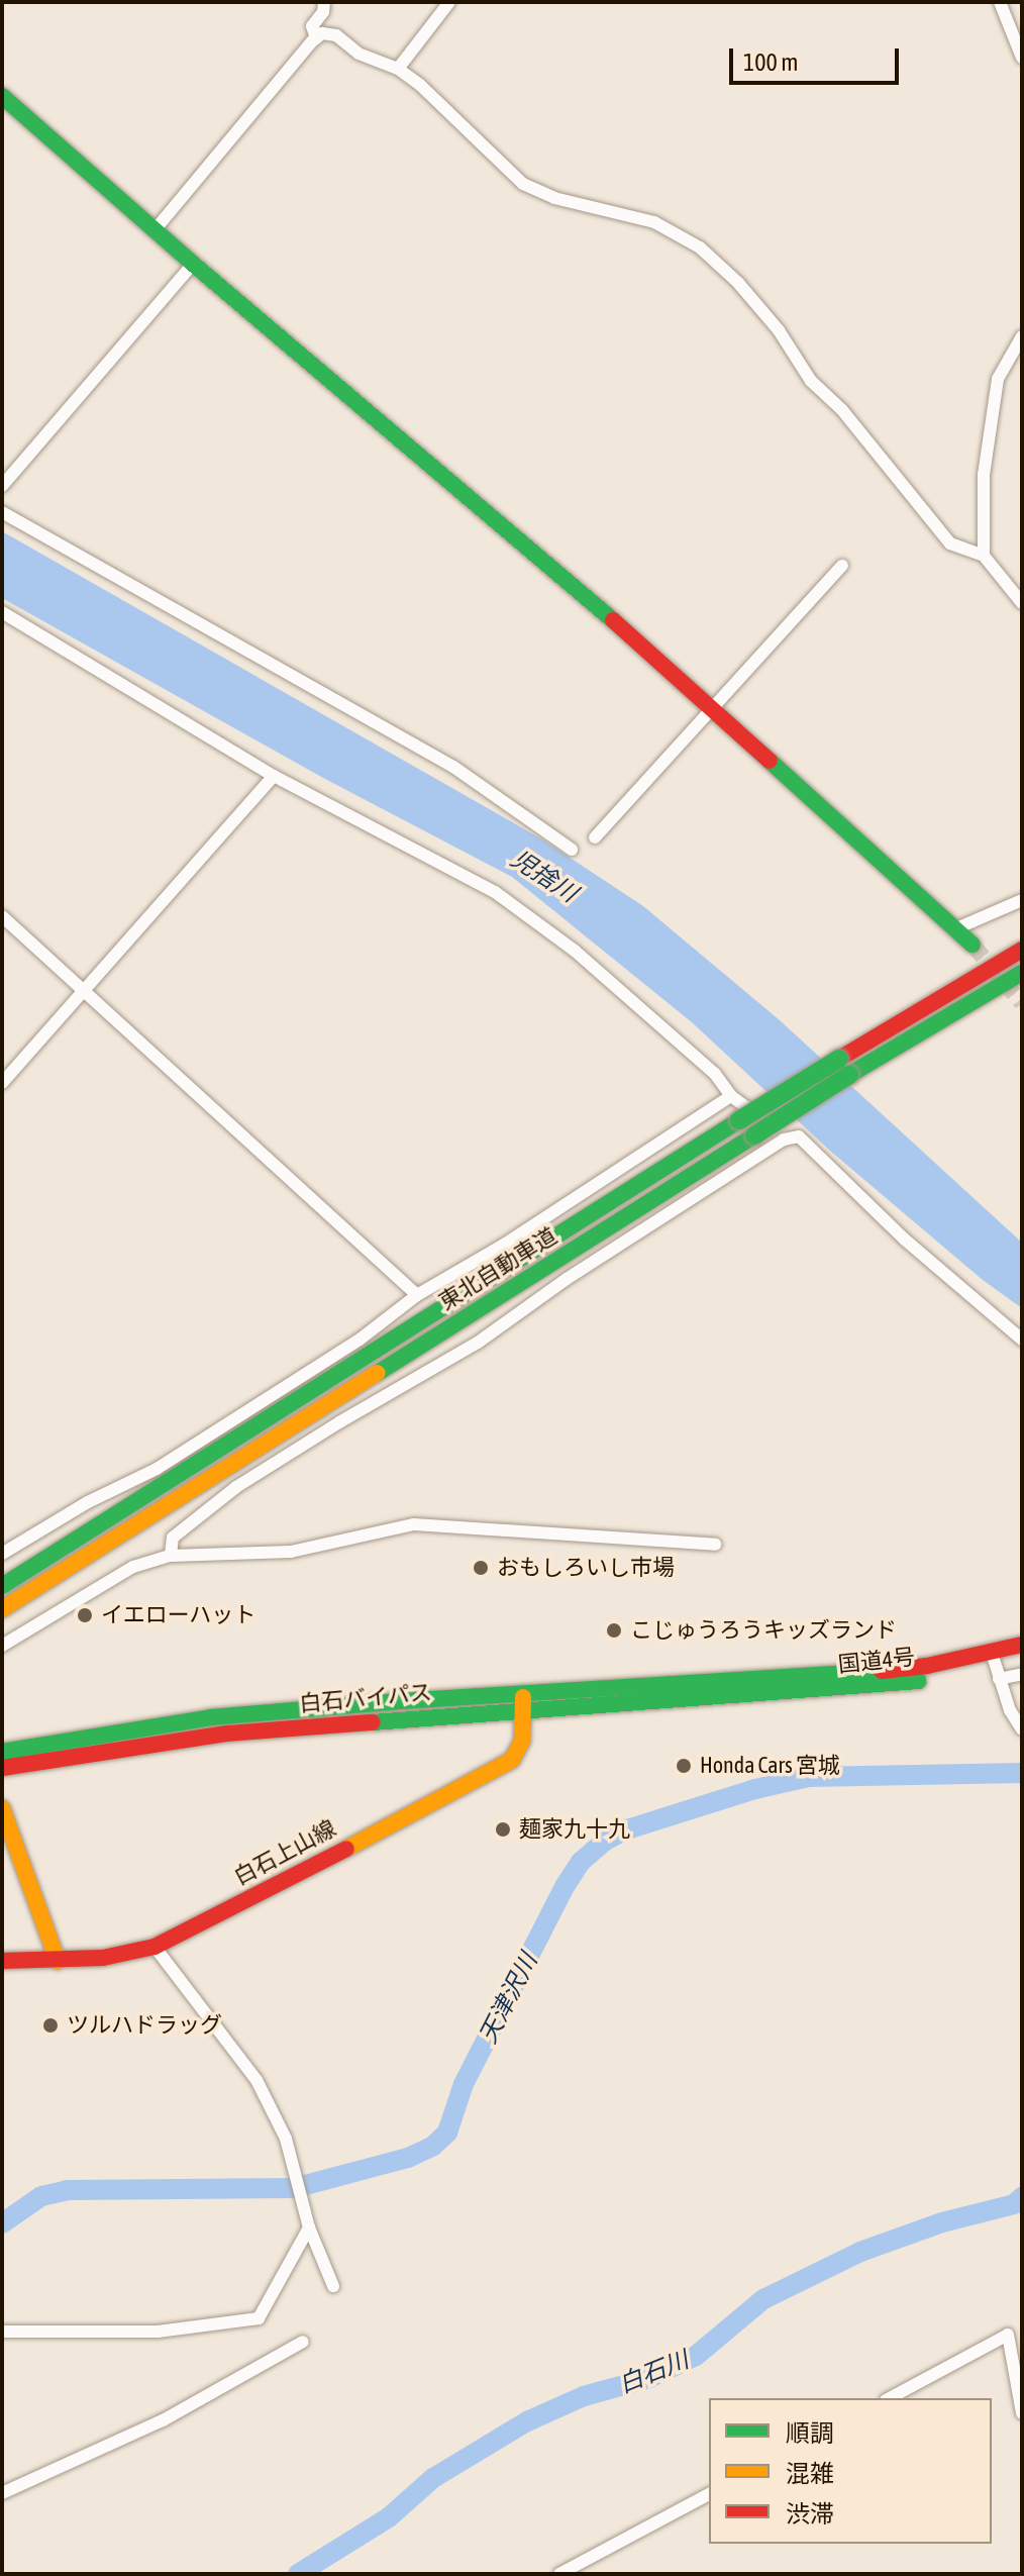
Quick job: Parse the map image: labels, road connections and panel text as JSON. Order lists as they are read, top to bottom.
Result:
{
  "streets": {
    "main road": [
      "東北自動車道",
      "国道4号",
      "白石バイパス",
      "白石上山線"
    ]
  },
  "crossings": [
    ["国道4号", "白石バイパス"],
    ["白石バイパス", "白石上山線"]
  ],
  "water": ["児捨川", "天津沢川", "白石川"],
  "places": [
    "おもしろいし市場",
    "イエローハット",
    "こじゅうろうキッズランド",
    "Honda Cars 宮城",
    "麺家九十九",
    "ツルハドラッグ"
  ],
  "legend": ["順調", "混雑", "渋滞"],
  "scale_bar": "100 m"
}
